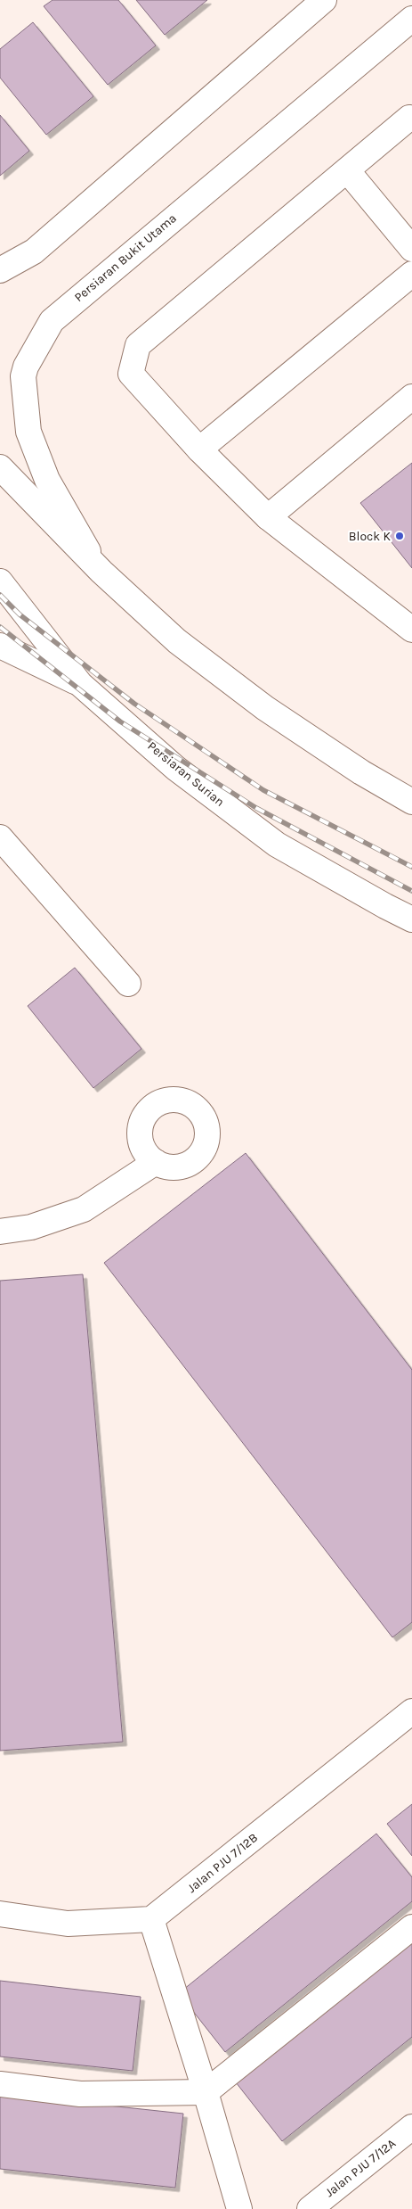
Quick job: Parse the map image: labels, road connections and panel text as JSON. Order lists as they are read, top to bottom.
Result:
{
  "streets": {
    "street": [
      "Persiaran Bukit Utama",
      "Persiaran Surian",
      "Jalan PJU 7/12B",
      "Jalan PJU 7/12A"
    ]
  },
  "places": ["Block K"]
}
